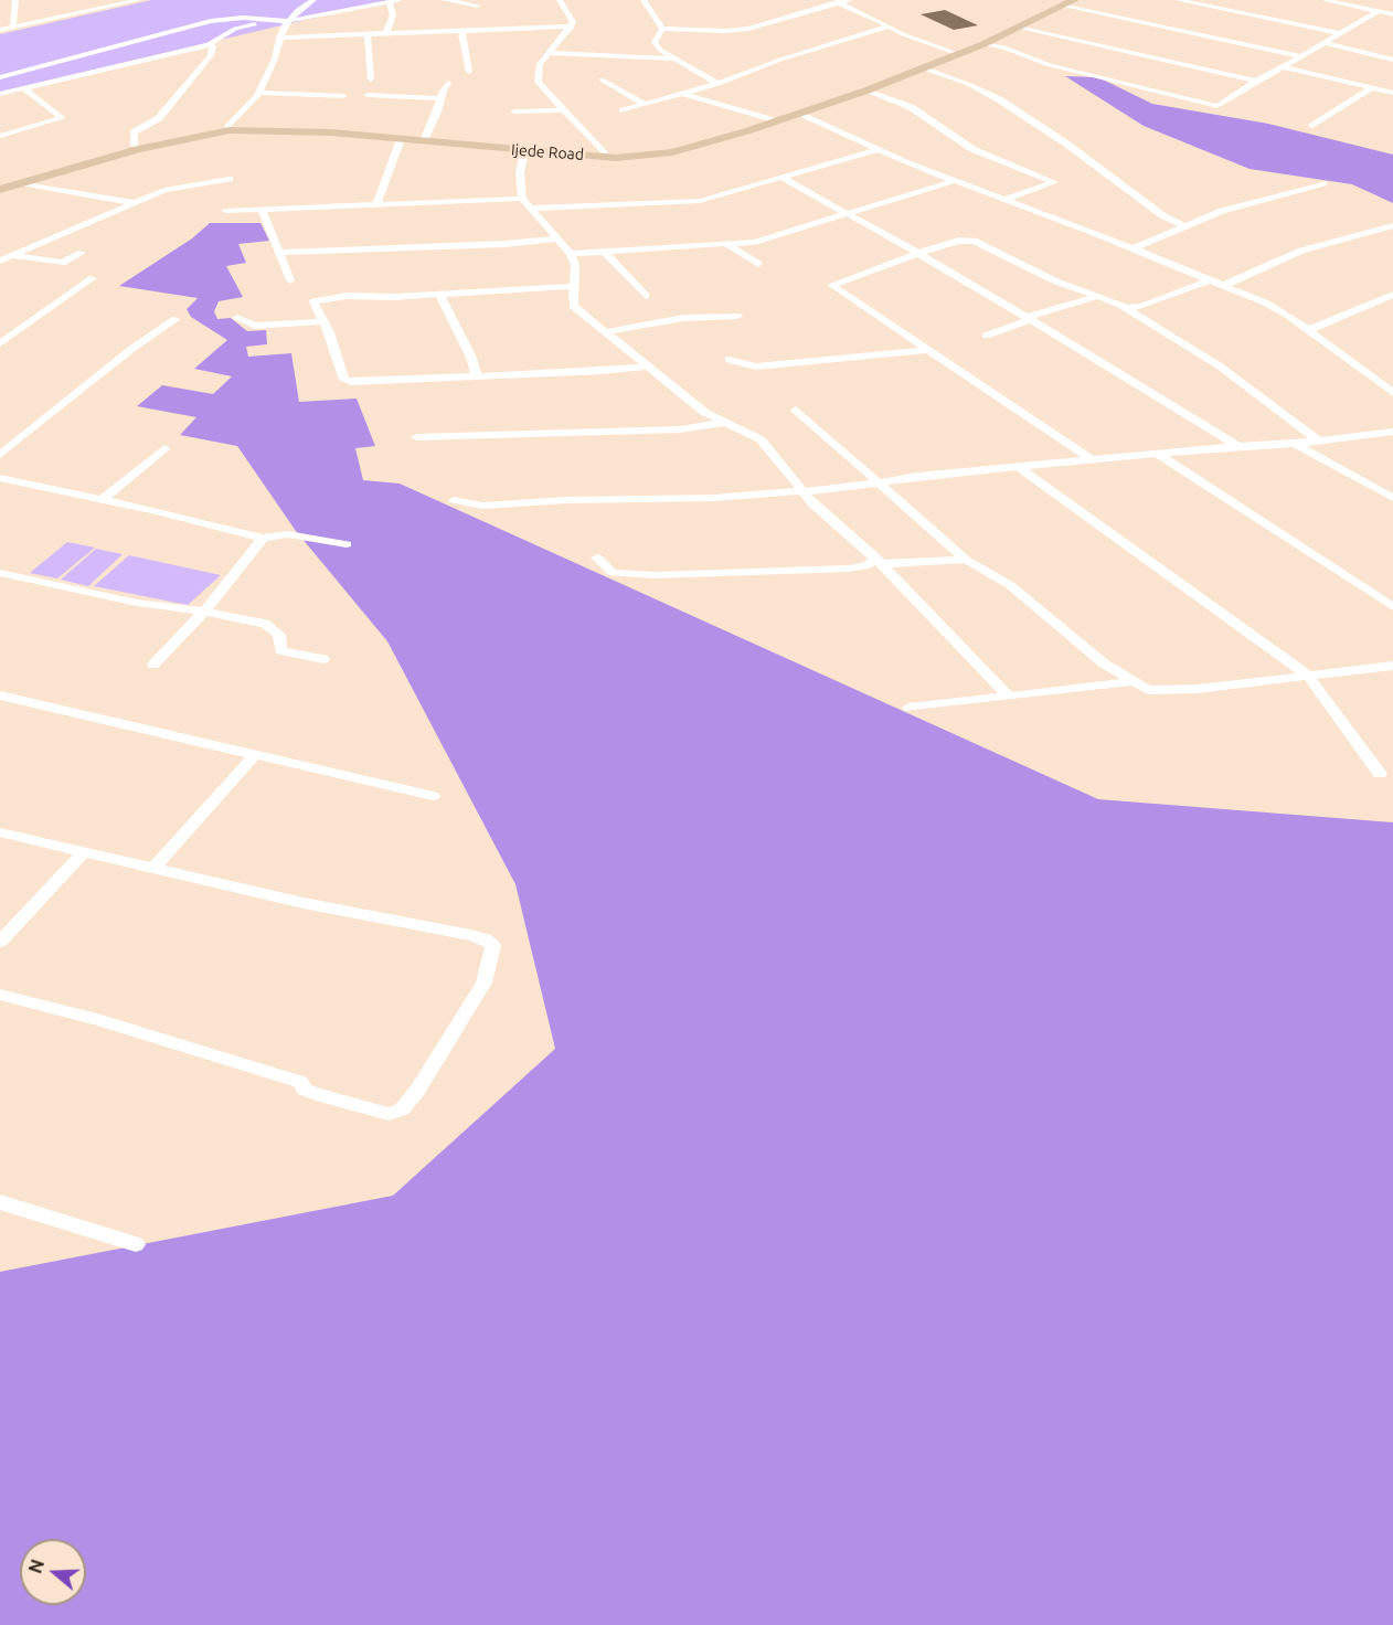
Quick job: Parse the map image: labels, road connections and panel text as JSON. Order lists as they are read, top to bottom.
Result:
{
  "streets": {
    "main road": ["Ijede Road"]
  },
  "north": "left"
}
